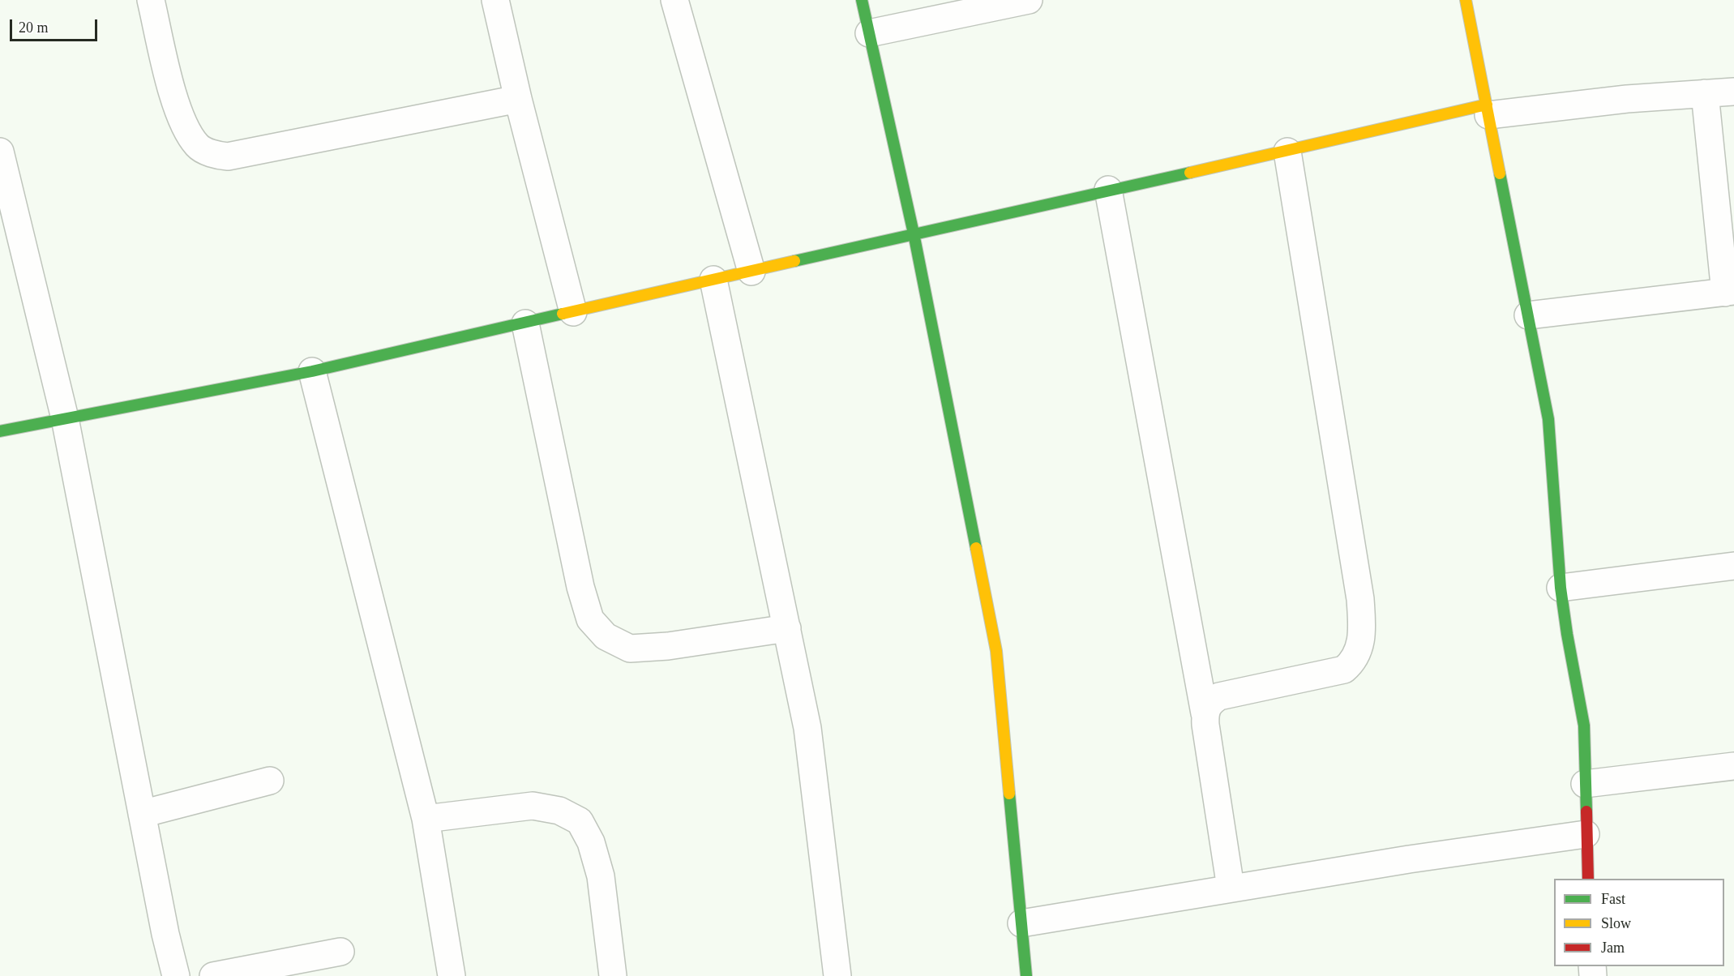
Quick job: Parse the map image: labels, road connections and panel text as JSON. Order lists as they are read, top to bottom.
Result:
{
  "legend": ["Fast", "Slow", "Jam"],
  "scale_bar": "20 m"
}
